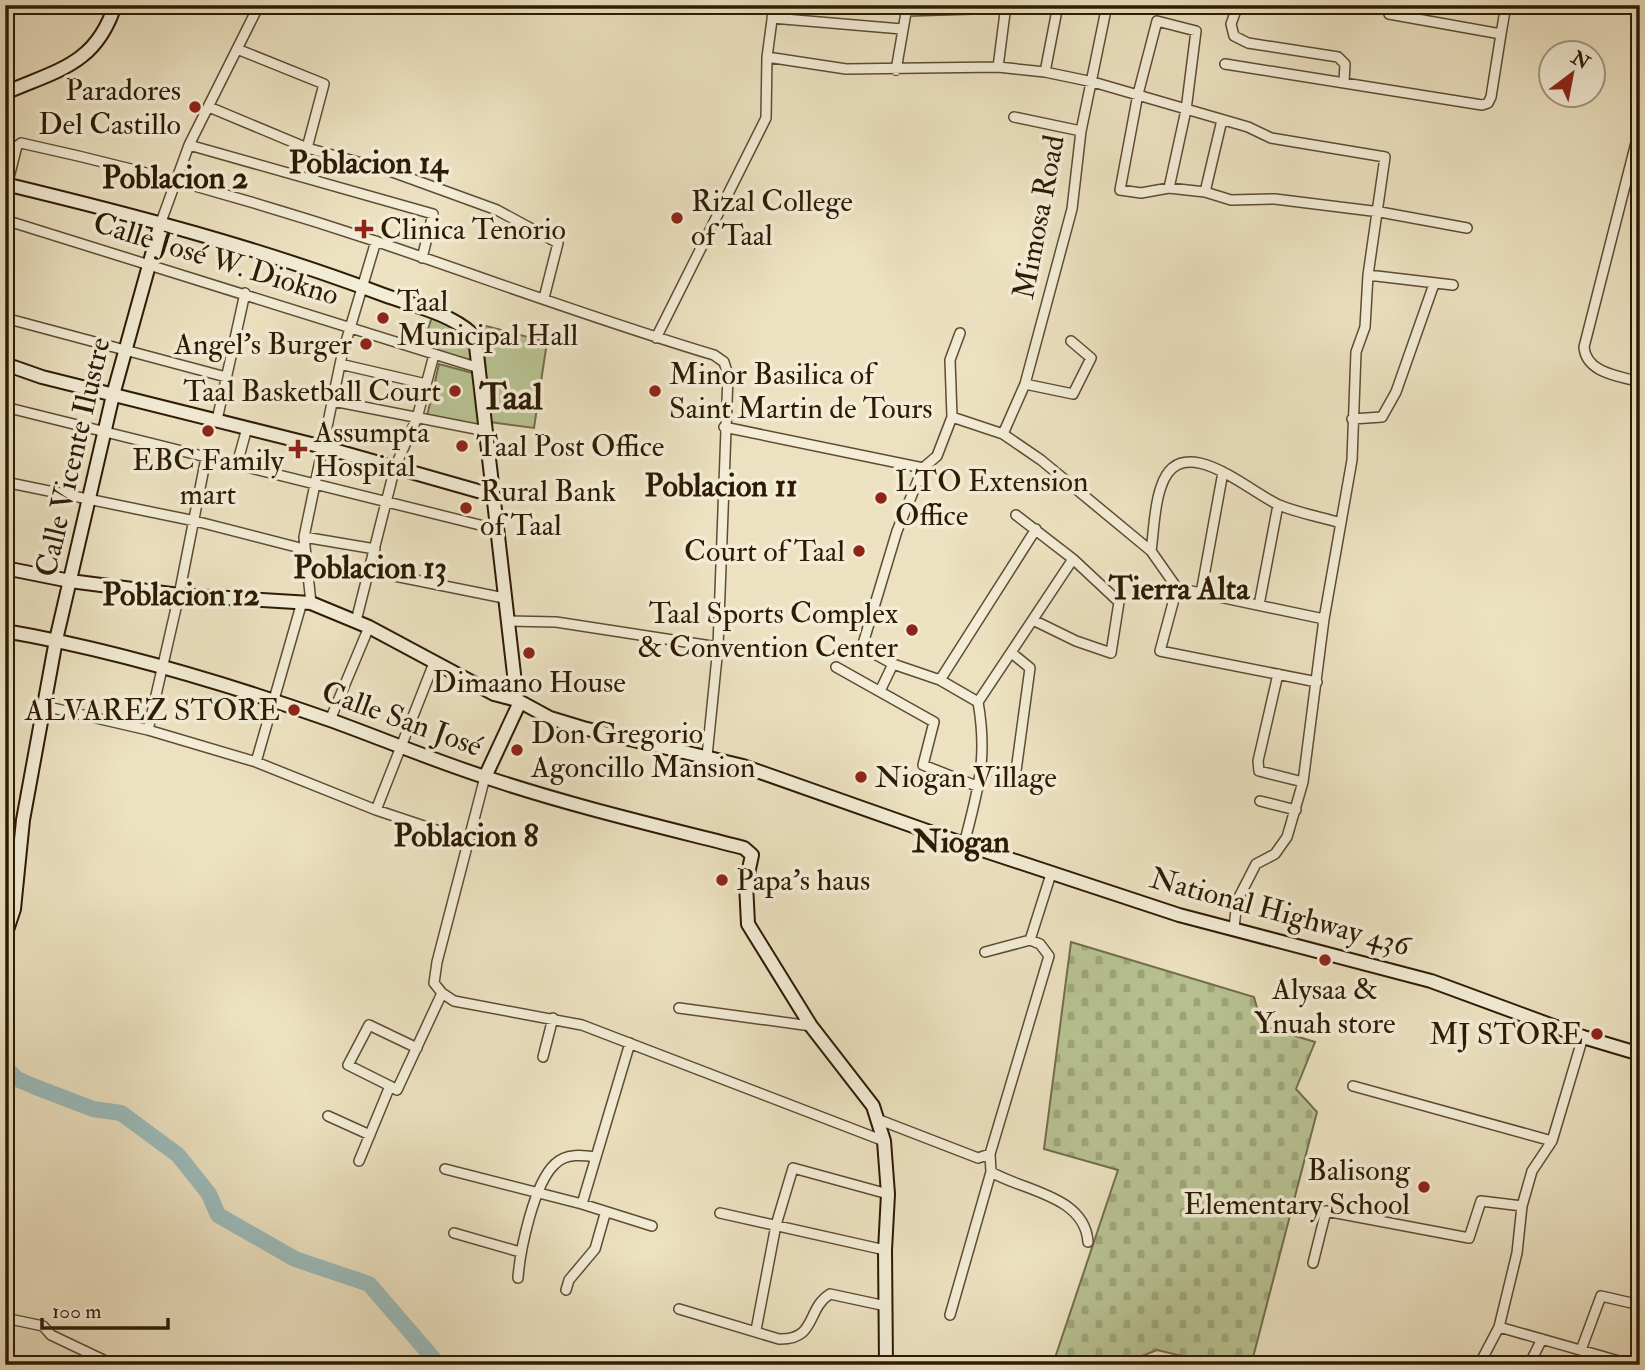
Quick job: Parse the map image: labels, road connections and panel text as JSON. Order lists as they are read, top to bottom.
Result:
{
  "streets": {
    "main road": ["Calle Vicente Ilustre", "Calle San José", "National Highway 436"],
    "street": ["Mimosa Road", "Calle José W. Diokno"]
  },
  "crossings": [
    ["Calle José W. Diokno", "Calle Vicente Ilustre"],
    ["Calle Vicente Ilustre", "Calle San José"],
    ["Calle Vicente Ilustre", "National Highway 436"]
  ],
  "districts": [
    "Poblacion 14",
    "Poblacion 2",
    "Taal",
    "Poblacion 11",
    "Poblacion 13",
    "Tierra Alta",
    "Poblacion 12",
    "Poblacion 8",
    "Niogan"
  ],
  "places": {
    "other": [
      "Paradores Del Castillo",
      "Rizal College of Taal",
      "Taal Municipal Hall",
      "Angel's Burger",
      "Taal Basketball Court",
      "Minor Basilica of Saint Martin de Tours",
      "EBC Family mart",
      "Taal Post Office",
      "LTO Extension Office",
      "Rural Bank of Taal",
      "Court of Taal",
      "Taal Sports Complex & Convention Center",
      "Dimaano House",
      "ALVAREZ STORE",
      "Don Gregorio Agoncillo Mansion",
      "Niogan Village",
      "Papa's haus",
      "Alysaa & Ynuah store",
      "MJ STORE",
      "Balisong Elementary School"
    ],
    "health": ["Clinica Tenorio", "Assumpta Hospital"]
  },
  "scale_bar": "100 m",
  "north": "top right"
}
